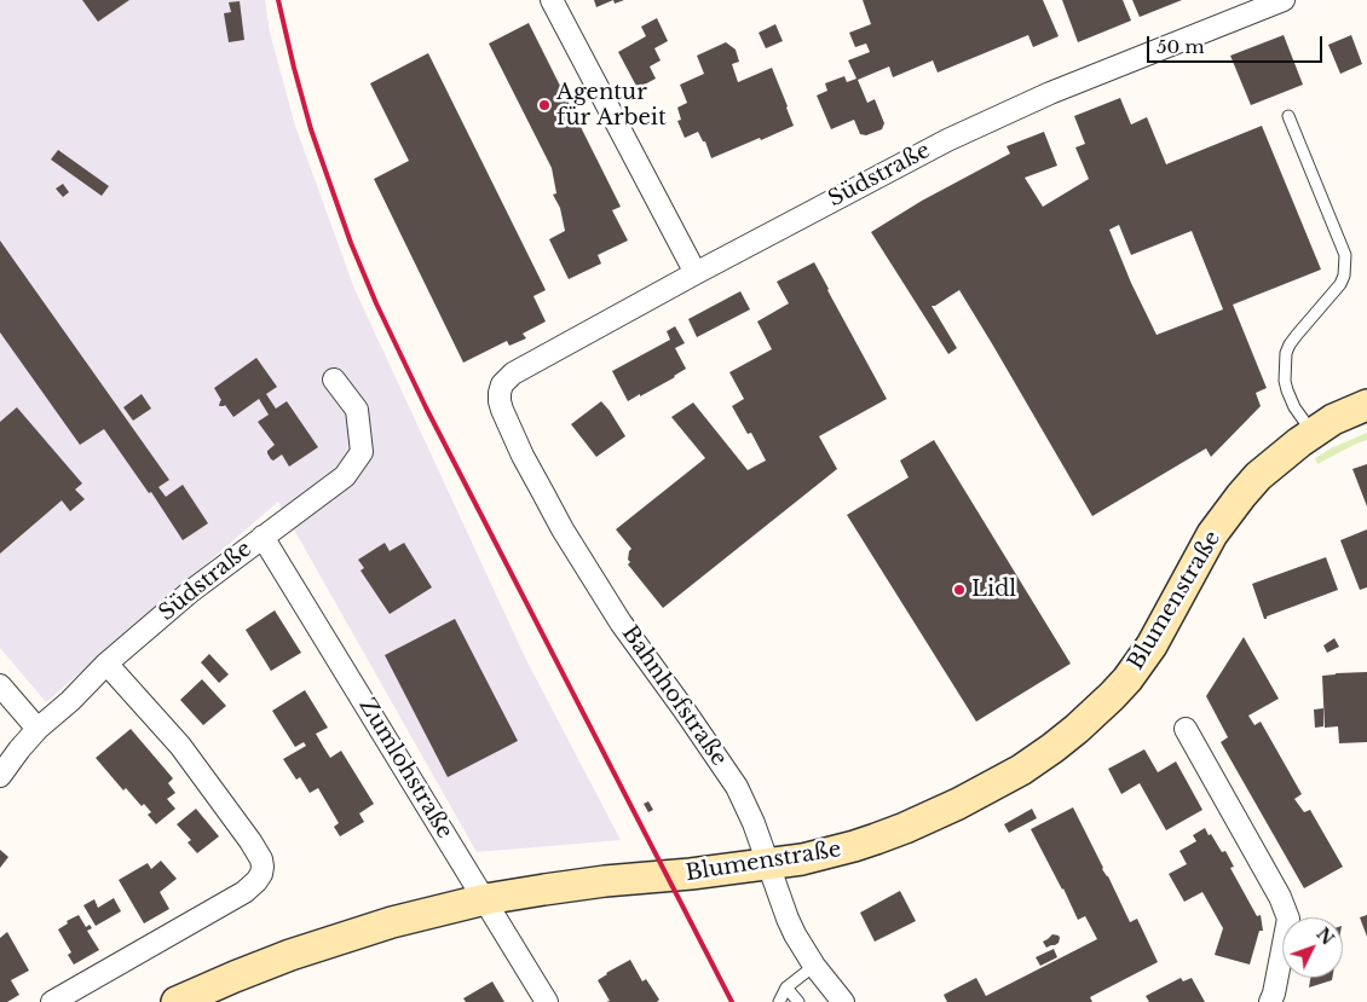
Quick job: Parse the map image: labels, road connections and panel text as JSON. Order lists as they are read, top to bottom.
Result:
{
  "streets": {
    "street": [
      "Südstraße",
      "Blumenstraße",
      "Bahnhofstraße",
      "Zumlohstraße"
    ]
  },
  "crossings": [
    ["Südstraße", "Bahnhofstraße"],
    ["Südstraße", "Zumlohstraße"],
    ["Blumenstraße", "Bahnhofstraße"],
    ["Blumenstraße", "Zumlohstraße"]
  ],
  "places": ["Agentur für Arbeit", "Lidl"],
  "scale_bar": "50 m",
  "north": "top right"
}
